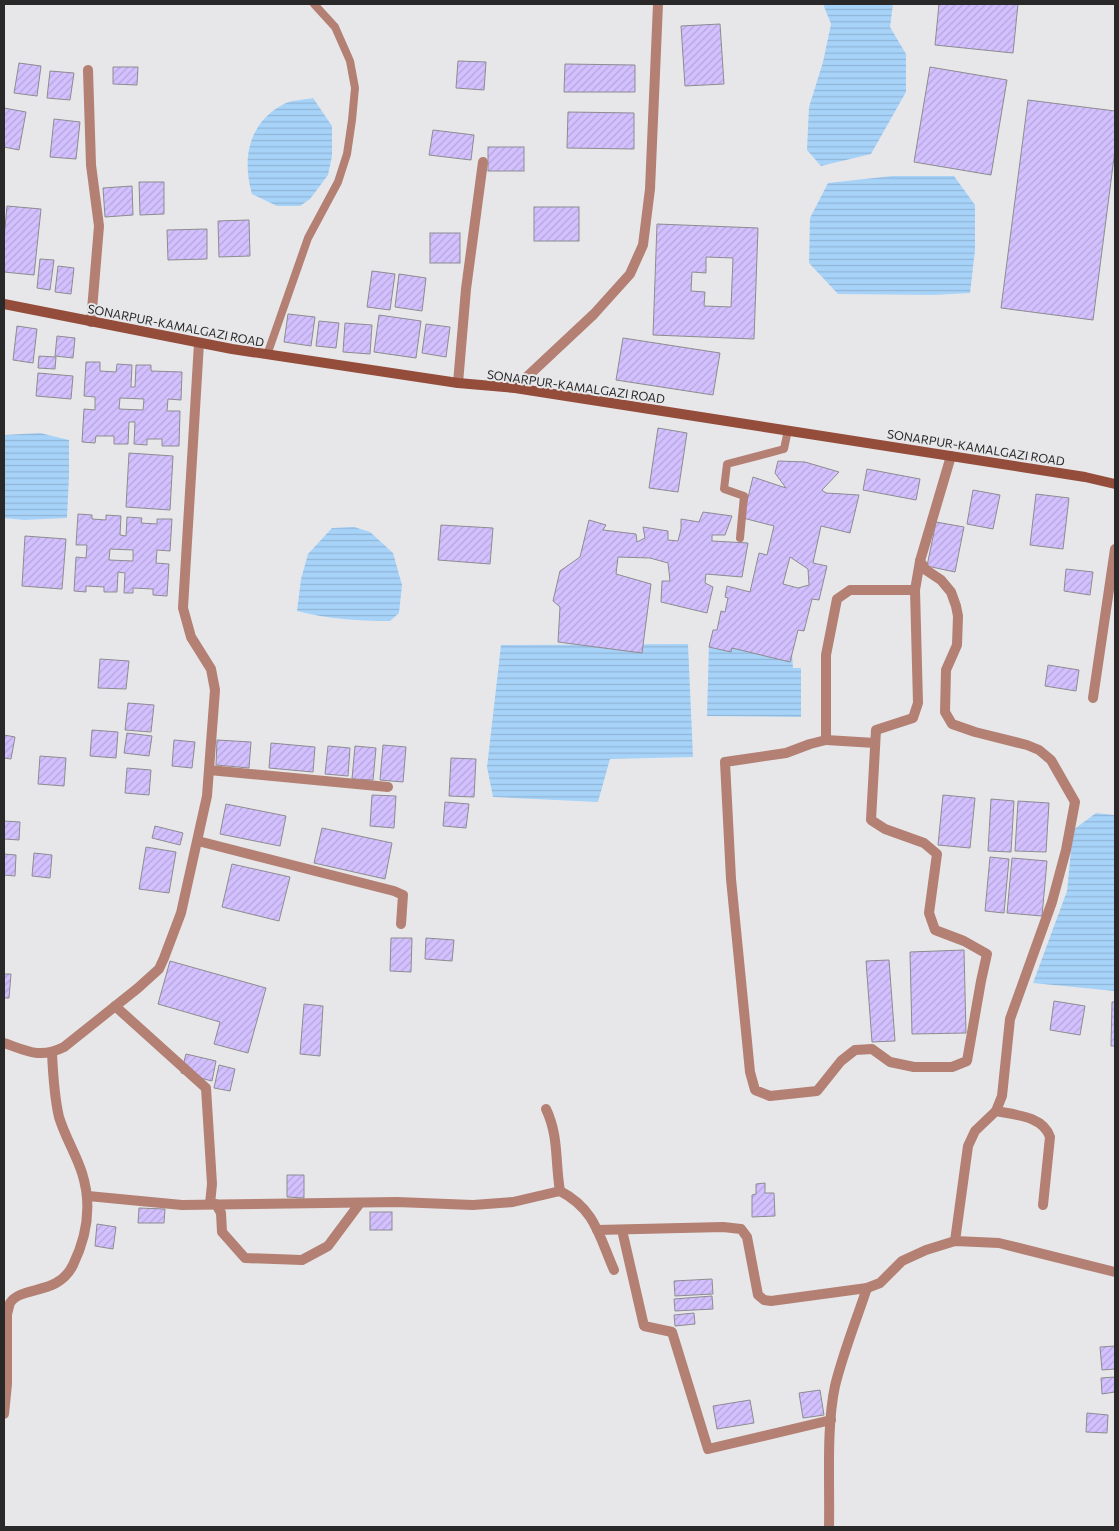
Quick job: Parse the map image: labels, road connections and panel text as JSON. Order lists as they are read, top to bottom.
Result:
{
  "streets": {
    "main road": ["SONARPUR-KAMALGAZI ROAD"]
  }
}
